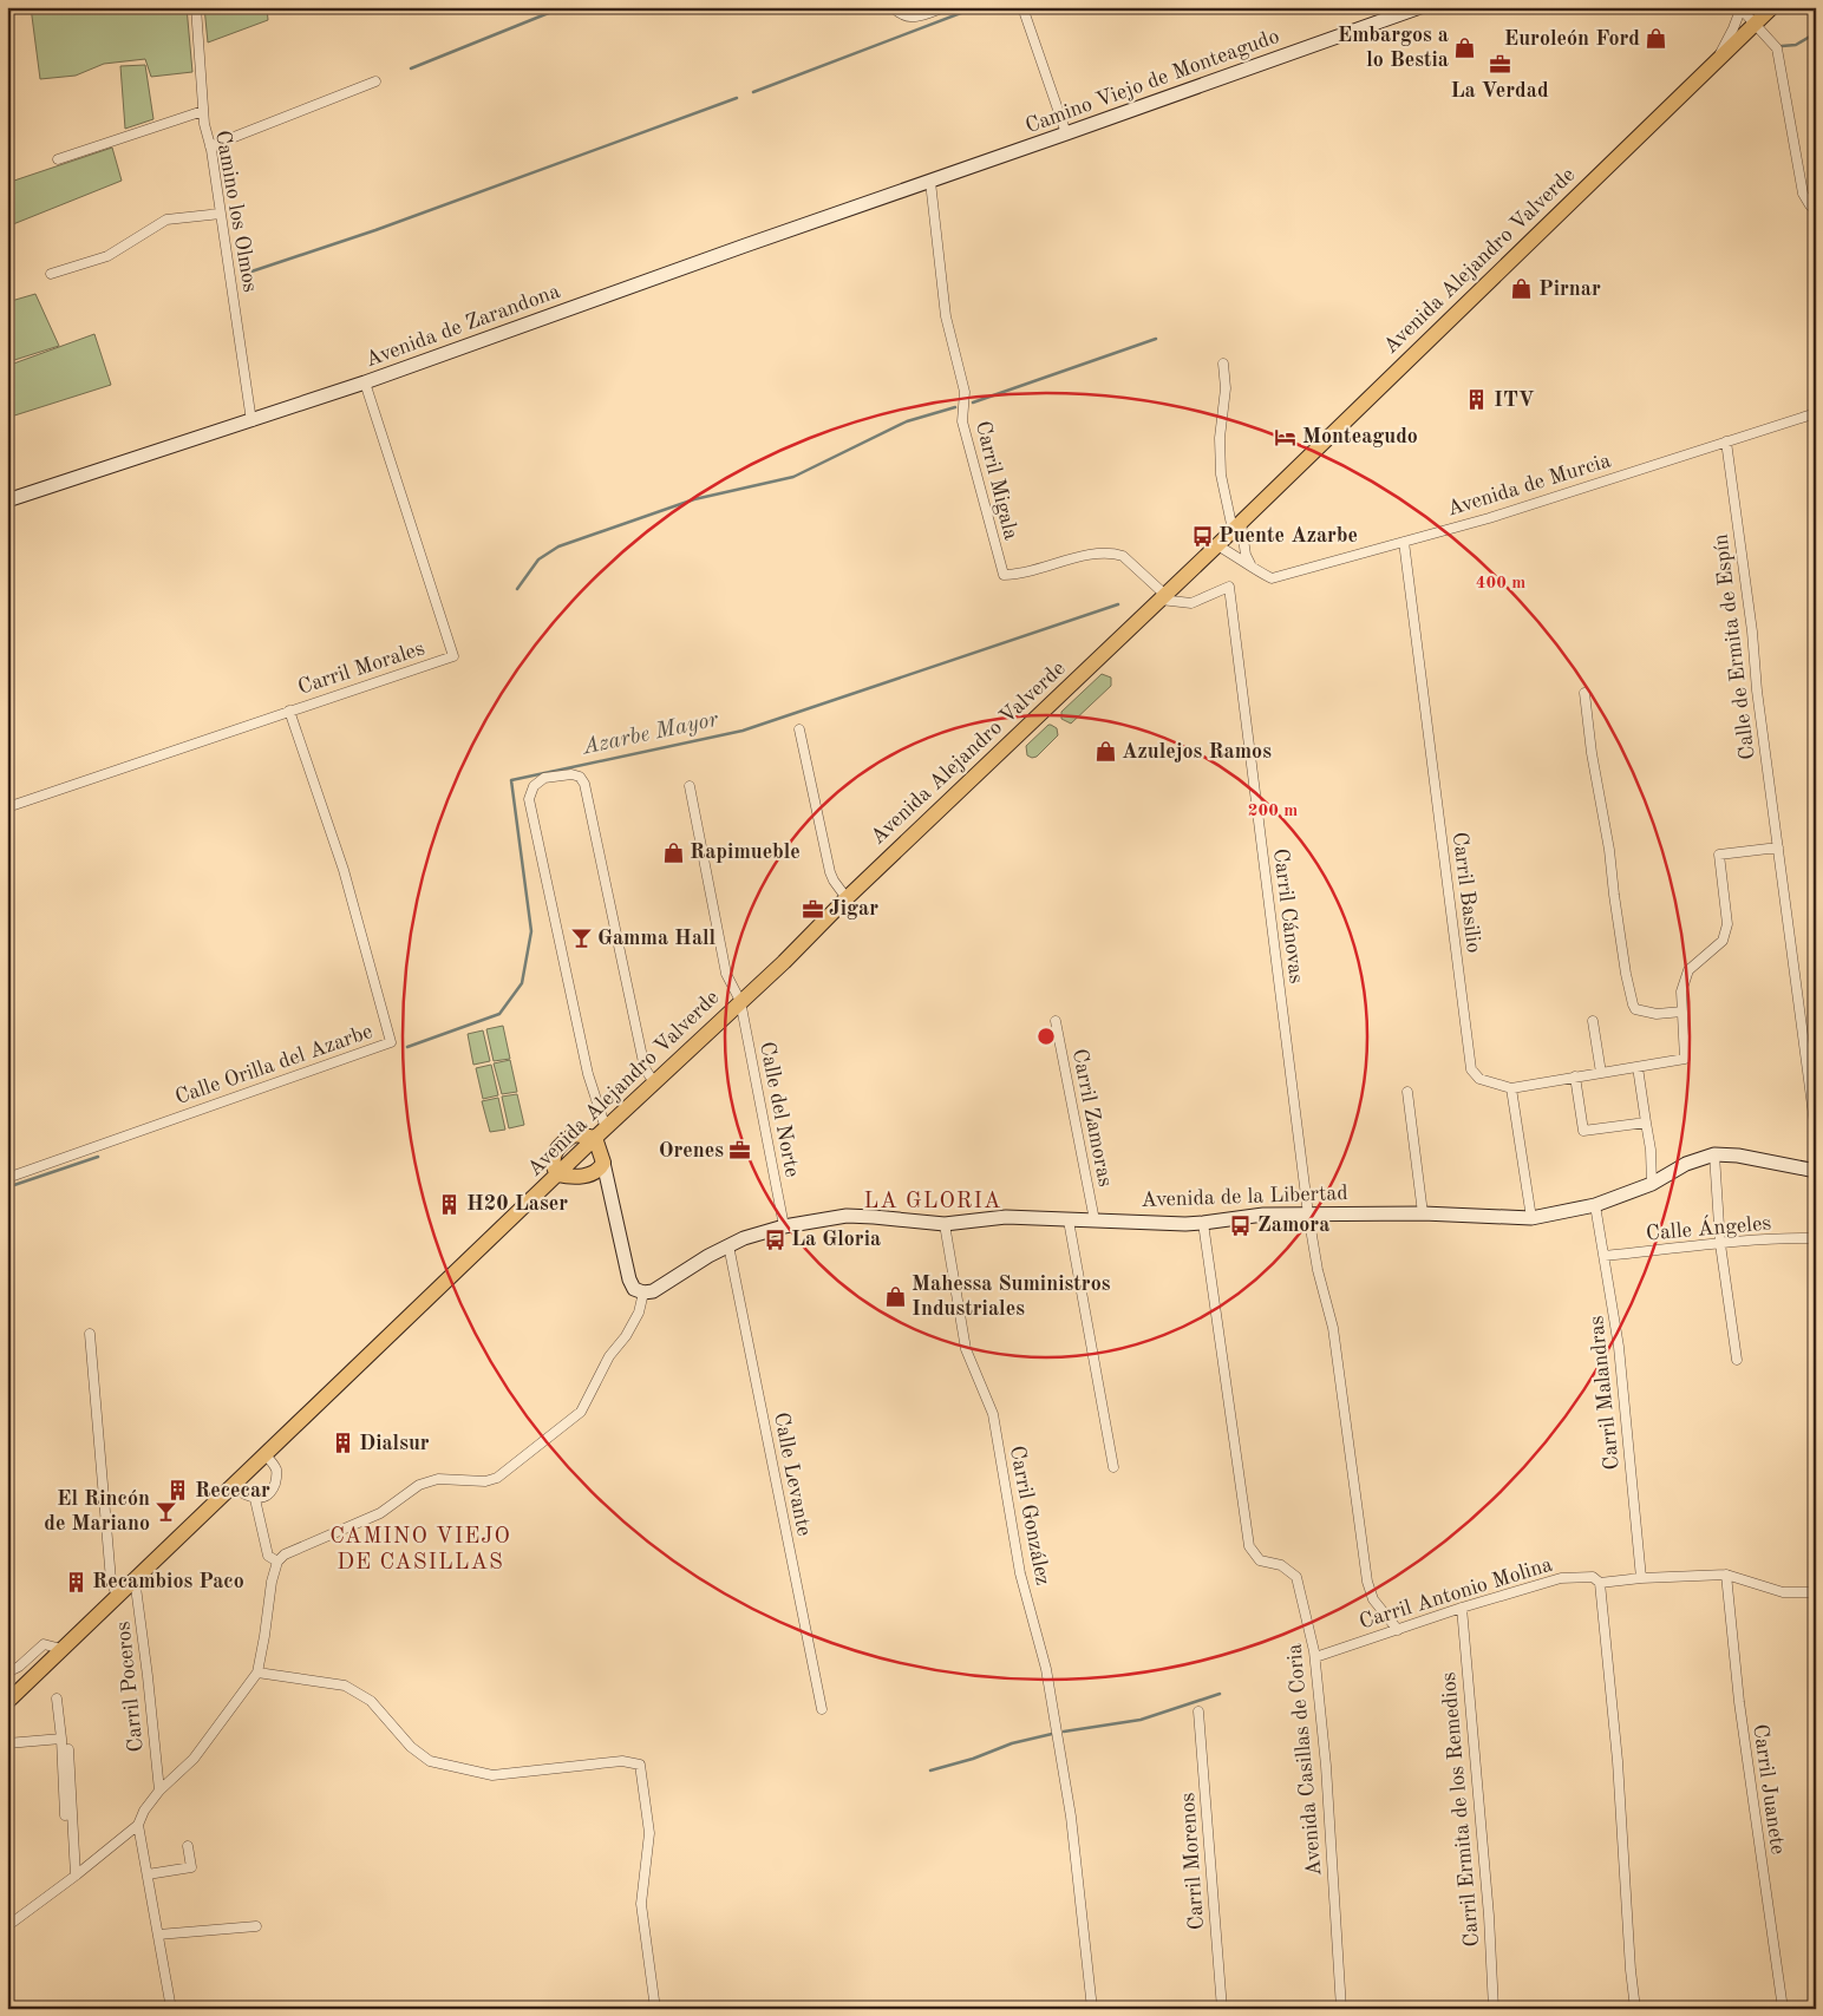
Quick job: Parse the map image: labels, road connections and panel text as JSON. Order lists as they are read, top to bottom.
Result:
{
  "streets": {
    "main road": ["Avenida Alejandro Valverde"],
    "street": [
      "Camino Viejo de Monteagudo",
      "Camino los Olmos",
      "Avenida de Zarandona",
      "Carril Migala",
      "Avenida de Murcia",
      "Calle de Ermita de Espín",
      "Carril Morales",
      "Carril Basilio",
      "Carril Cánovas",
      "Calle Orilla del Azarbe",
      "Calle del Norte",
      "Carril Zamoras",
      "Avenida de la Libertad",
      "Calle Ángeles",
      "Carril Malandras",
      "Calle Levante",
      "Carril González",
      "Carril Antonio Molina",
      "Carril Poceros",
      "Avenida Casillas de Coria",
      "Carril Juanete",
      "Carril Ermita de los Remedios",
      "Carril Morenos"
    ]
  },
  "crossings": [
    ["Camino Viejo de Monteagudo", "Avenida de Zarandona"],
    ["Camino Viejo de Monteagudo", "Carril Migala"],
    ["Camino los Olmos", "Avenida de Zarandona"],
    ["Avenida Alejandro Valverde", "Carril Migala"],
    ["Avenida Alejandro Valverde", "Avenida de Murcia"],
    ["Avenida Alejandro Valverde", "Carril Cánovas"],
    ["Avenida Alejandro Valverde", "Calle del Norte"],
    ["Avenida Alejandro Valverde", "Carril Poceros"],
    ["Avenida de Zarandona", "Carril Migala"],
    ["Avenida de Zarandona", "Carril Morales"],
    ["Carril Migala", "Carril Cánovas"],
    ["Avenida de Murcia", "Calle de Ermita de Espín"],
    ["Avenida de Murcia", "Carril Basilio"],
    ["Carril Morales", "Calle Orilla del Azarbe"],
    ["Carril Cánovas", "Avenida de la Libertad"],
    ["Carril Cánovas", "Carril Antonio Molina"],
    ["Calle del Norte", "Avenida de la Libertad"],
    ["Carril Zamoras", "Avenida de la Libertad"],
    ["Avenida de la Libertad", "Carril Malandras"],
    ["Avenida de la Libertad", "Calle Levante"],
    ["Avenida de la Libertad", "Carril González"],
    ["Avenida de la Libertad", "Avenida Casillas de Coria"],
    ["Calle Ángeles", "Carril Malandras"],
    ["Carril Malandras", "Carril Antonio Molina"],
    ["Carril Antonio Molina", "Avenida Casillas de Coria"],
    ["Carril Antonio Molina", "Carril Juanete"],
    ["Carril Antonio Molina", "Carril Ermita de los Remedios"]
  ],
  "districts": ["LA GLORIA", "CAMINO VIEJO DE CASILLAS"],
  "water": ["Azarbe Mayor"],
  "places": {
    "shop": [
      "Euroleón Ford",
      "Embargos a lo Bestia",
      "Pirnar",
      "Azulejos Ramos",
      "Rapimueble",
      "Mahessa Suministros Industriales"
    ],
    "office": ["La Verdad", "Jigar", "Orenes"],
    "building": [
      "ITV",
      "H20 Laser",
      "Dialsur",
      "Rececar",
      "Recambios Paco"
    ],
    "hotel": ["Monteagudo"],
    "bus stop": ["Puente Azarbe", "Zamora", "La Gloria"],
    "bar": ["Gamma Hall", "El Rincón de Mariano"]
  },
  "rings": ["400 m", "200 m"]
}
